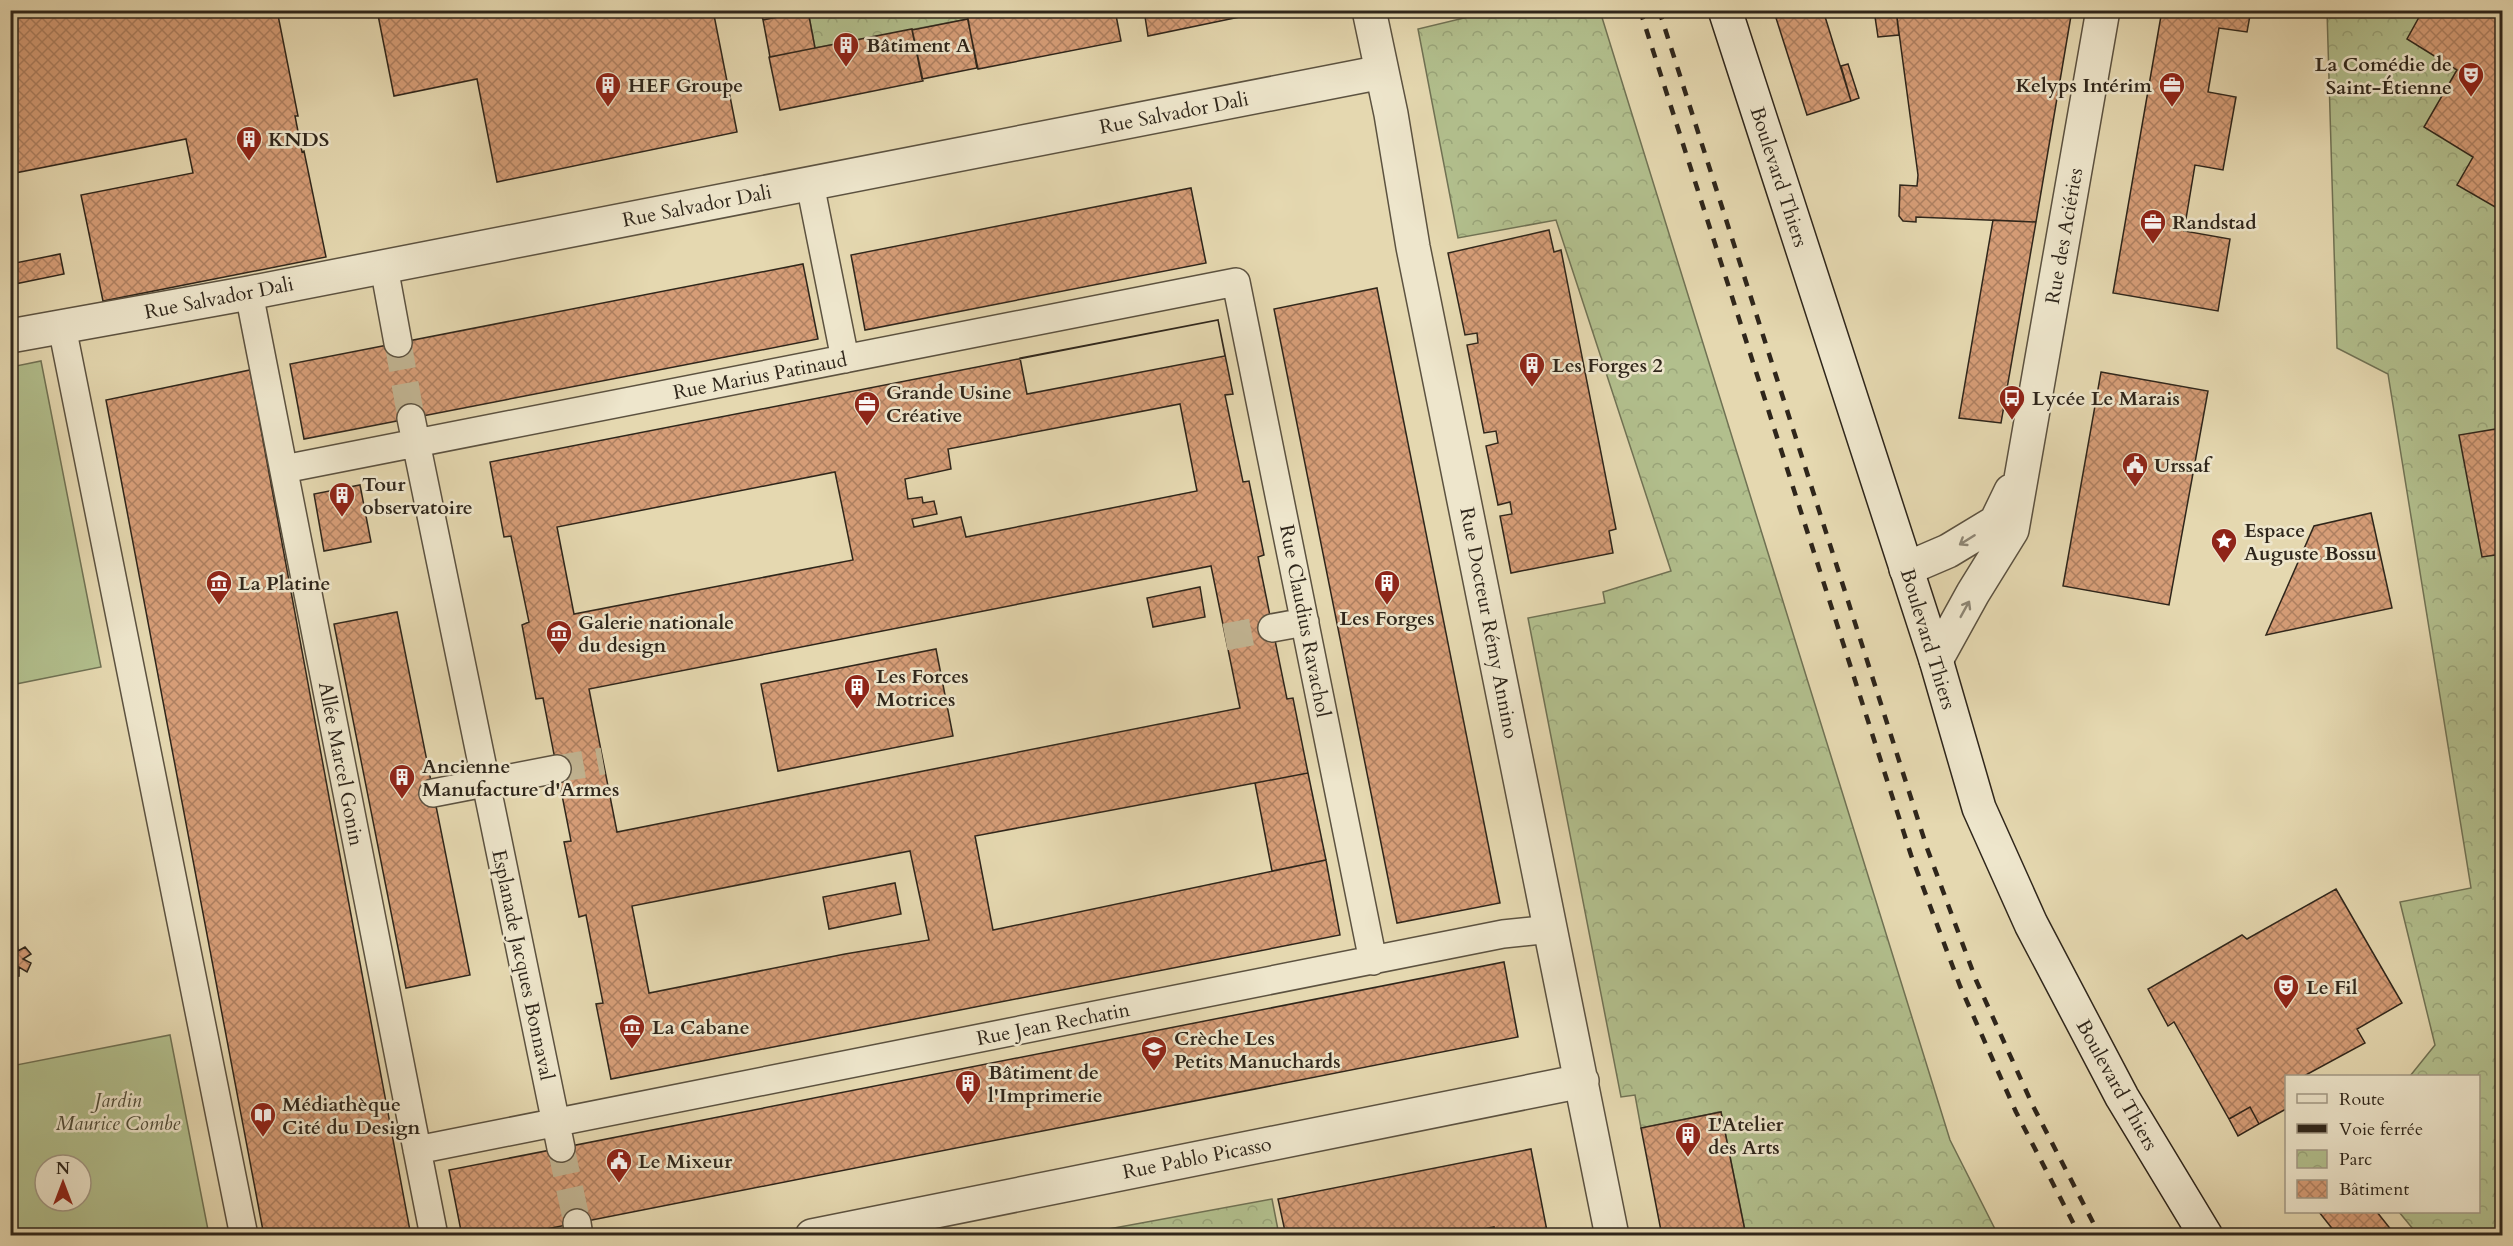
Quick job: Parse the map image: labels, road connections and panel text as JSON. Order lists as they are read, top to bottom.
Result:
{
  "streets": {
    "street": [
      "Rue Salvador Dali",
      "Boulevard Thiers",
      "Rue des Aciéries",
      "Rue Marius Patinaud",
      "Rue Claudius Ravachol",
      "Rue Docteur Rémy Annino",
      "Allée Marcel Gonin",
      "Esplanade Jacques Bonnaval",
      "Rue Jean Rechatin",
      "Rue Pablo Picasso"
    ]
  },
  "crossings": [
    ["Rue Salvador Dali", "Rue Docteur Rémy Annino"],
    ["Rue Salvador Dali", "Allée Marcel Gonin"],
    ["Boulevard Thiers", "Rue des Aciéries"],
    ["Rue Marius Patinaud", "Rue Claudius Ravachol"],
    ["Rue Marius Patinaud", "Allée Marcel Gonin"],
    ["Rue Marius Patinaud", "Esplanade Jacques Bonnaval"],
    ["Rue Claudius Ravachol", "Rue Jean Rechatin"],
    ["Rue Docteur Rémy Annino", "Rue Jean Rechatin"],
    ["Rue Docteur Rémy Annino", "Rue Pablo Picasso"],
    ["Allée Marcel Gonin", "Rue Jean Rechatin"],
    ["Esplanade Jacques Bonnaval", "Rue Jean Rechatin"]
  ],
  "parks": ["Jardin Maurice Combe"],
  "places": {
    "building": [
      "Bâtiment A",
      "HEF Groupe",
      "KNDS",
      "Les Forges 2",
      "Tour observatoire",
      "Les Forges",
      "Les Forces Motrices",
      "Ancienne Manufacture d'Armes",
      "Bâtiment de l'Imprimerie",
      "L'Atelier des Arts"
    ],
    "theatre": ["La Comédie de Saint-Étienne", "Le Fil"],
    "office": ["Kelyps Intérim", "Randstad", "Grande Usine Créative"],
    "bus stop": ["Lycée Le Marais"],
    "public building": ["Urssaf", "Le Mixeur"],
    "place": ["Espace Auguste Bossu"],
    "museum": ["La Platine", "Galerie nationale du design", "La Cabane"],
    "school or university": ["Crèche Les Petits Manuchards"],
    "library": ["Médiathèque Cité du Design"]
  },
  "legend": [
    "Route",
    "Voie ferrée",
    "Parc",
    "Bâtiment"
  ],
  "north": "top"
}
